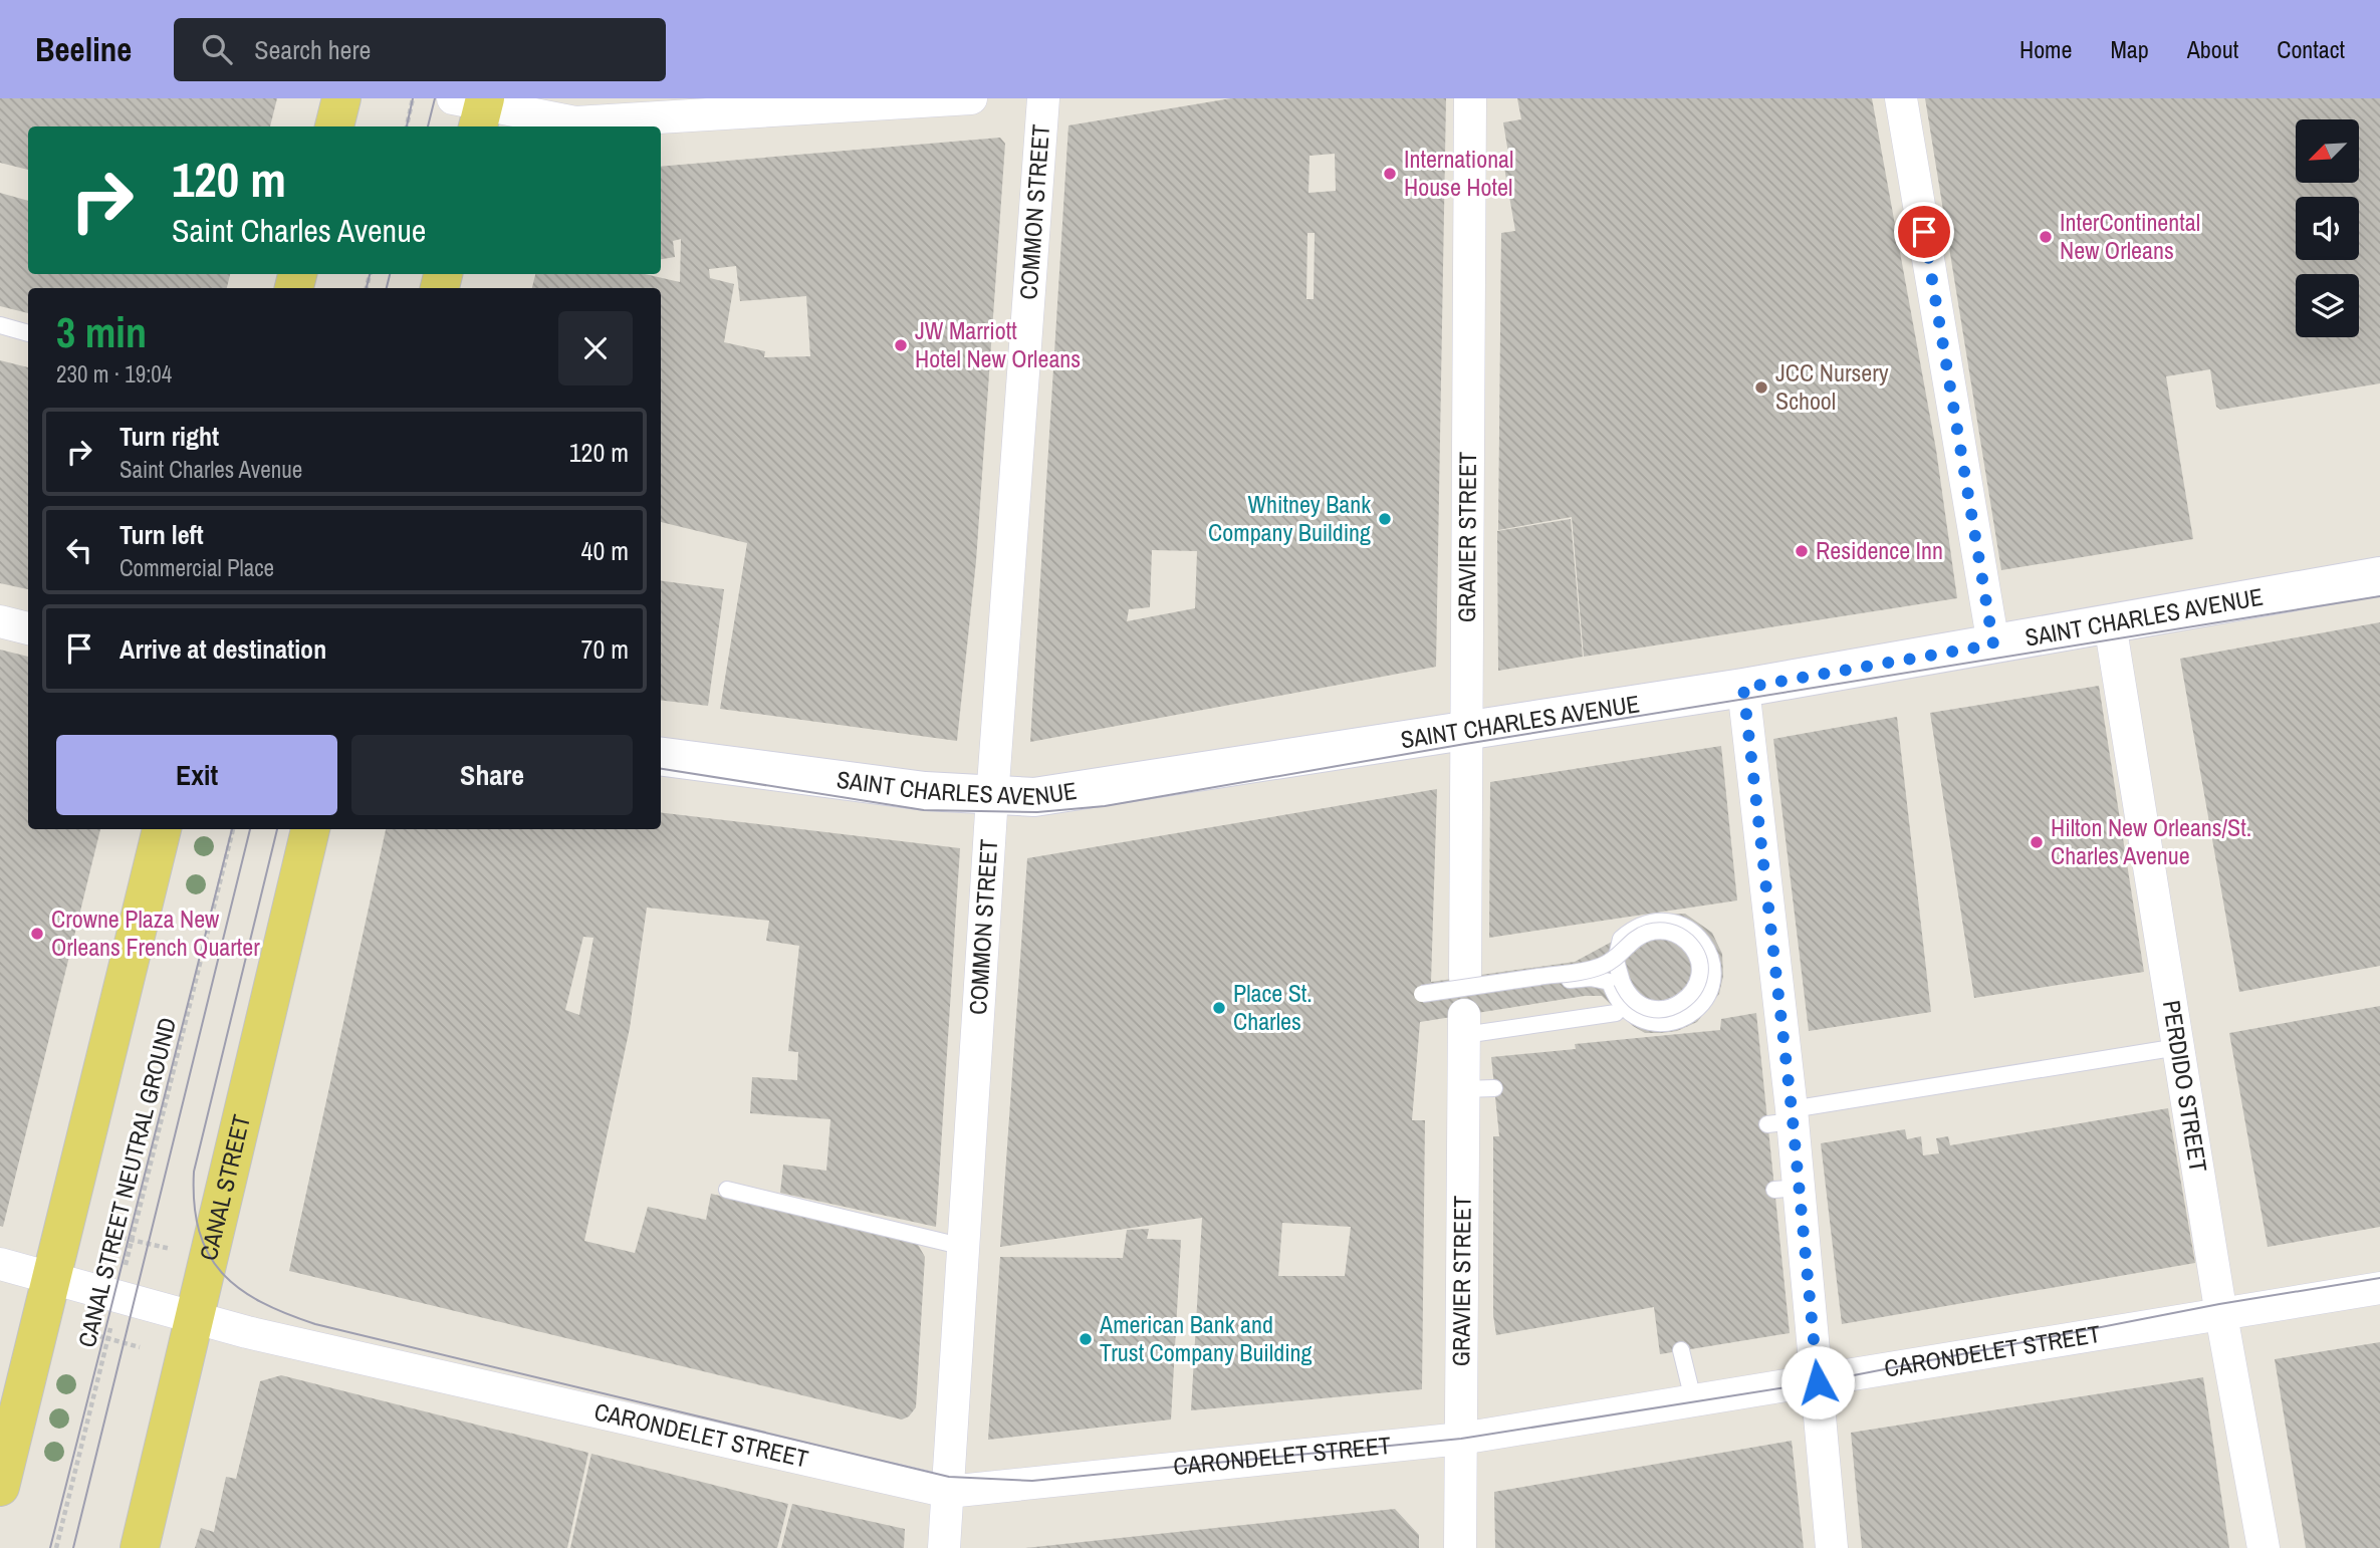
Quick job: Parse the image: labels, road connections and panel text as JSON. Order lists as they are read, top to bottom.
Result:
{
  "streets": {
    "main road": ["CANAL STREET"],
    "street": [
      "COMMON STREET",
      "GRAVIER STREET",
      "SAINT CHARLES AVENUE",
      "PERDIDO STREET",
      "CARONDELET STREET"
    ],
    "path": ["CANAL STREET NEUTRAL GROUND"]
  },
  "crossings": [
    ["COMMON STREET", "SAINT CHARLES AVENUE"],
    ["COMMON STREET", "CARONDELET STREET"],
    ["GRAVIER STREET", "SAINT CHARLES AVENUE"],
    ["GRAVIER STREET", "CARONDELET STREET"],
    ["SAINT CHARLES AVENUE", "PERDIDO STREET"],
    ["PERDIDO STREET", "CARONDELET STREET"],
    ["CANAL STREET NEUTRAL GROUND", "CARONDELET STREET"],
    ["CANAL STREET", "CARONDELET STREET"]
  ],
  "places": [
    "International House Hotel",
    "InterContinental New Orleans",
    "JW Marriott Hotel New Orleans",
    "JCC Nursery School",
    "Whitney Bank Company Building",
    "Residence Inn",
    "Hilton New Orleans/St. Charles Avenue",
    "Crowne Plaza New Orleans French Quarter",
    "Place St. Charles",
    "American Bank and Trust Company Building"
  ],
  "north": "bottom left",
  "page": {
    "header": "Beeline",
    "search": "Search here",
    "nav": [
      "Home",
      "Map",
      "About",
      "Contact"
    ],
    "turn": ["120 m", "Saint Charles Avenue"],
    "heading": ["3 min", "230 m · 19:04"],
    "list": [
      {
        "name": "Turn right",
        "note": "Saint Charles Avenue",
        "value": "120 m"
      },
      {
        "name": "Turn left",
        "note": "Commercial Place",
        "value": "40 m"
      },
      {
        "name": "Arrive at destination",
        "value": "70 m"
      }
    ],
    "buttons": ["Exit", "Share"]
  }
}
